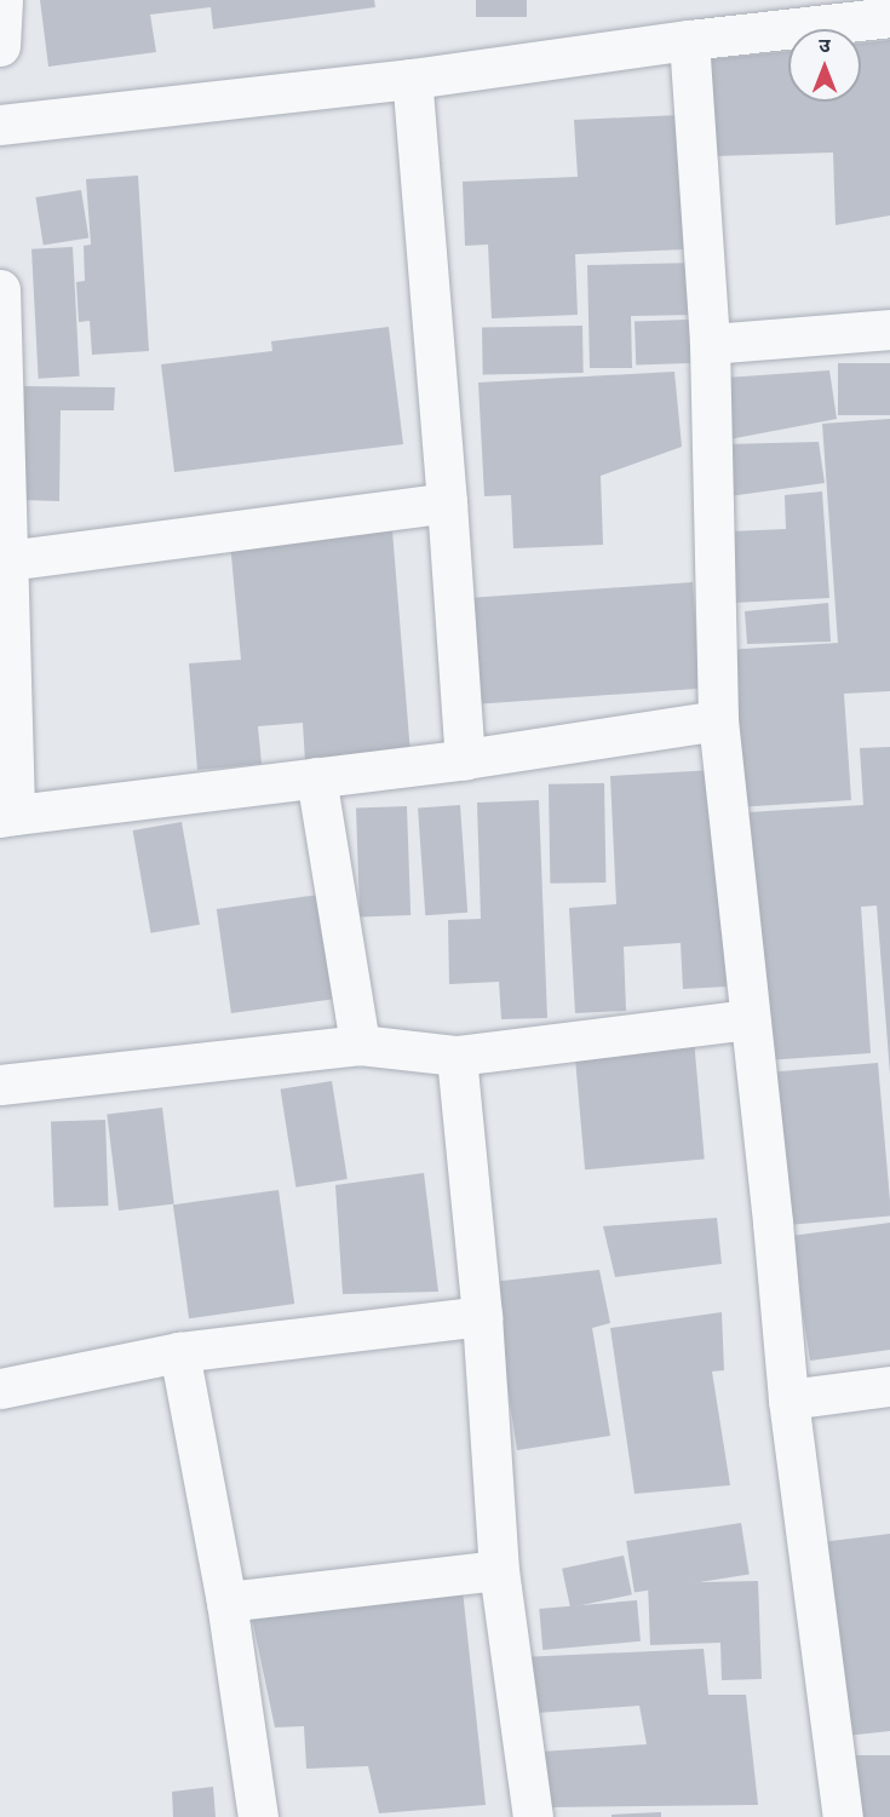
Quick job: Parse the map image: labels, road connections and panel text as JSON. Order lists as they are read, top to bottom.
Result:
{
  "north": "top"
}
